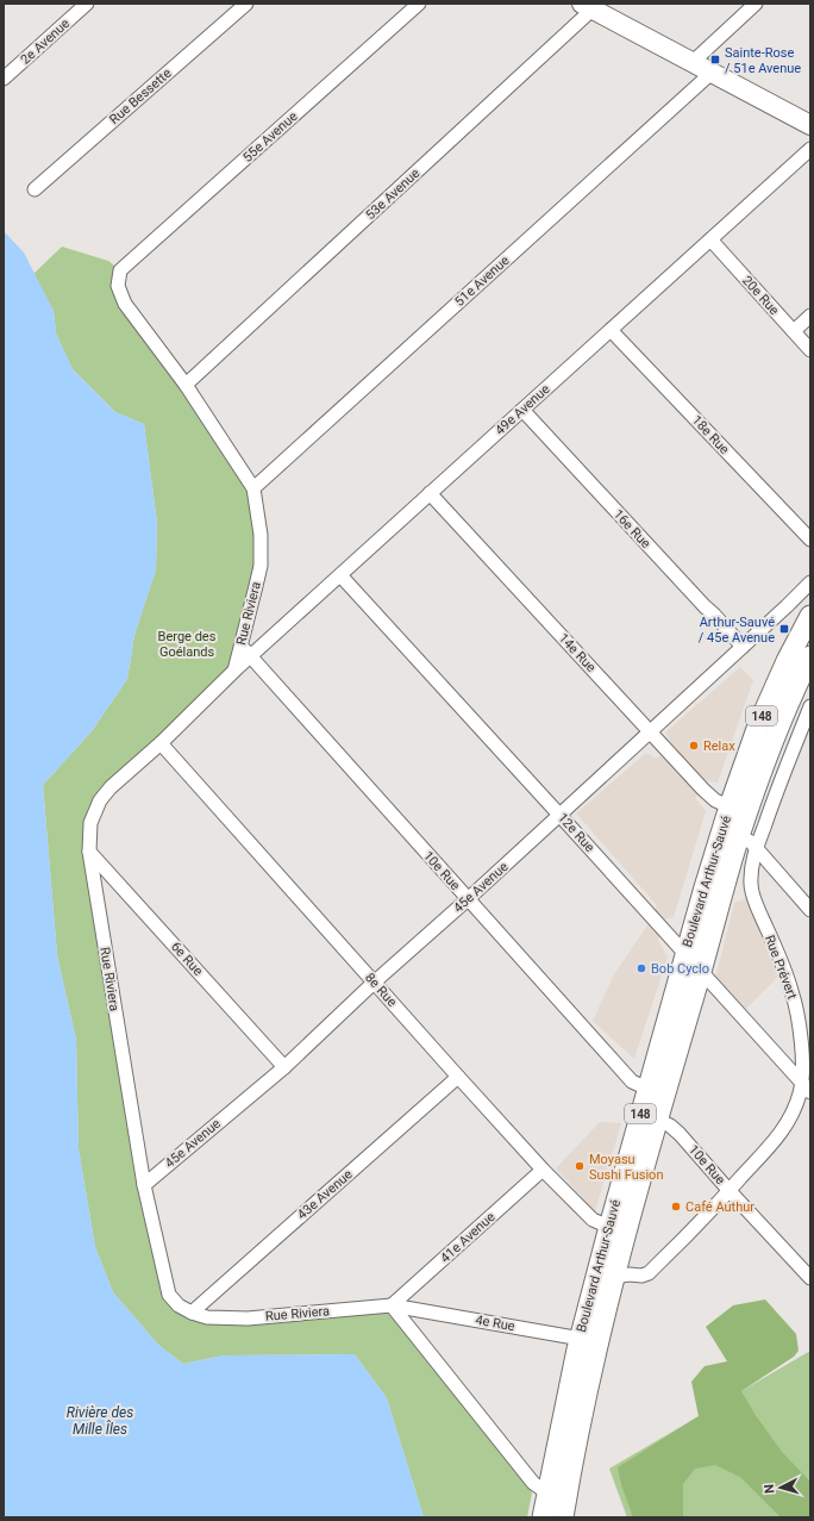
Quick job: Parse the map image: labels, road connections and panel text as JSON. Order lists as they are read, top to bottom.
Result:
{
  "streets": {
    "main road": ["148", "Boulevard Arthur-Sauvé"],
    "street": [
      "2e Avenue",
      "Rue Bessette",
      "55e Avenue",
      "53e Avenue",
      "51e Avenue",
      "20e Rue",
      "49e Avenue",
      "18e Rue",
      "16e Rue",
      "Rue Riviera",
      "14e Rue",
      "12e Rue",
      "10e Rue",
      "45e Avenue",
      "6e Rue",
      "Rue Prévert",
      "8e Rue",
      "43e Avenue",
      "41e Avenue",
      "4e Rue"
    ]
  },
  "crossings": [
    ["55e Avenue", "Rue Riviera"],
    ["53e Avenue", "Rue Riviera"],
    ["51e Avenue", "Rue Riviera"],
    ["20e Rue", "49e Avenue"],
    ["49e Avenue", "18e Rue"],
    ["49e Avenue", "16e Rue"],
    ["49e Avenue", "Rue Riviera"],
    ["49e Avenue", "14e Rue"],
    ["49e Avenue", "12e Rue"],
    ["49e Avenue", "10e Rue"],
    ["16e Rue", "45e Avenue"],
    ["Rue Riviera", "10e Rue"],
    ["Rue Riviera", "45e Avenue"],
    ["Rue Riviera", "6e Rue"],
    ["Rue Riviera", "8e Rue"],
    ["Rue Riviera", "43e Avenue"],
    ["Rue Riviera", "41e Avenue"],
    ["Rue Riviera", "4e Rue"],
    ["14e Rue", "Boulevard Arthur-Sauvé"],
    ["14e Rue", "45e Avenue"],
    ["12e Rue", "Boulevard Arthur-Sauvé"],
    ["12e Rue", "45e Avenue"],
    ["12e Rue", "Rue Prévert"],
    ["10e Rue", "Boulevard Arthur-Sauvé"],
    ["10e Rue", "45e Avenue"],
    ["10e Rue", "Rue Prévert"],
    ["Boulevard Arthur-Sauvé", "Rue Prévert"],
    ["Boulevard Arthur-Sauvé", "8e Rue"],
    ["Boulevard Arthur-Sauvé", "4e Rue"],
    ["45e Avenue", "6e Rue"],
    ["45e Avenue", "8e Rue"],
    ["8e Rue", "43e Avenue"],
    ["8e Rue", "41e Avenue"],
    ["41e Avenue", "4e Rue"]
  ],
  "water": ["Rivière des Mille Îles"],
  "parks": ["Berge des Goélands"],
  "places": {
    "transit": ["Sainte-Rose / 51e Avenue", "Arthur-Sauvé / 45e Avenue"],
    "other": [
      "Relax",
      "Bob Cyclo",
      "Moyasu Sushi Fusion",
      "Café Authur"
    ]
  },
  "north": "left"
}
